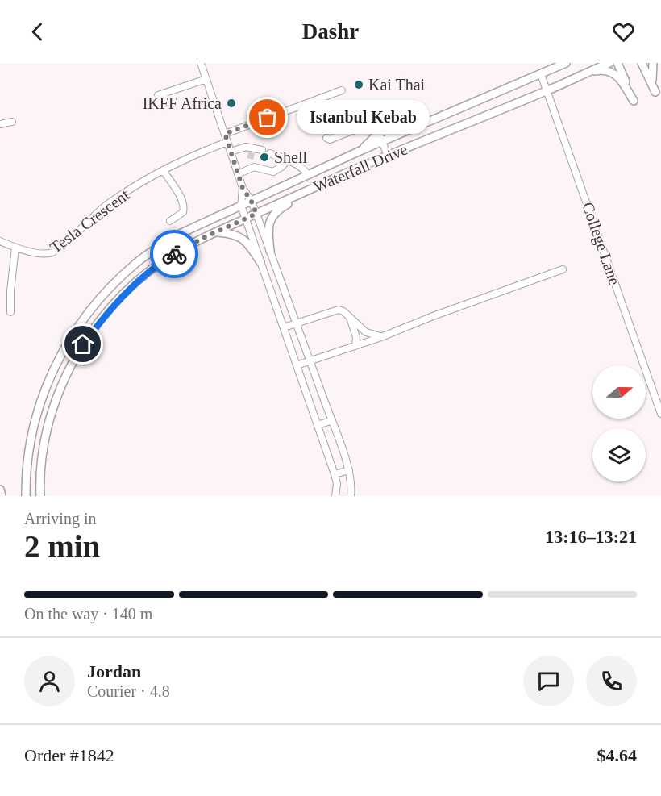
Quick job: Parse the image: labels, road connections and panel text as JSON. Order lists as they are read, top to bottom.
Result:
{
  "streets": {
    "main road": ["Waterfall Drive"],
    "street": ["Tesla Crescent", "College Lane"]
  },
  "crossings": [
    ["Waterfall Drive", "College Lane"]
  ],
  "places": [
    "Kai Thai",
    "IKFF Africa",
    "Istanbul Kebab",
    "Shell"
  ],
  "north": "right",
  "page": {
    "header": "Dashr",
    "bubble": "Istanbul Kebab",
    "heading": ["2 min", "Arriving in", "13:16–13:21"],
    "panel": [
      "Jordan",
      "Courier · 4.8",
      "Order #1842",
      "$4.64"
    ],
    "bar": "On the way · 140 m"
  }
}
